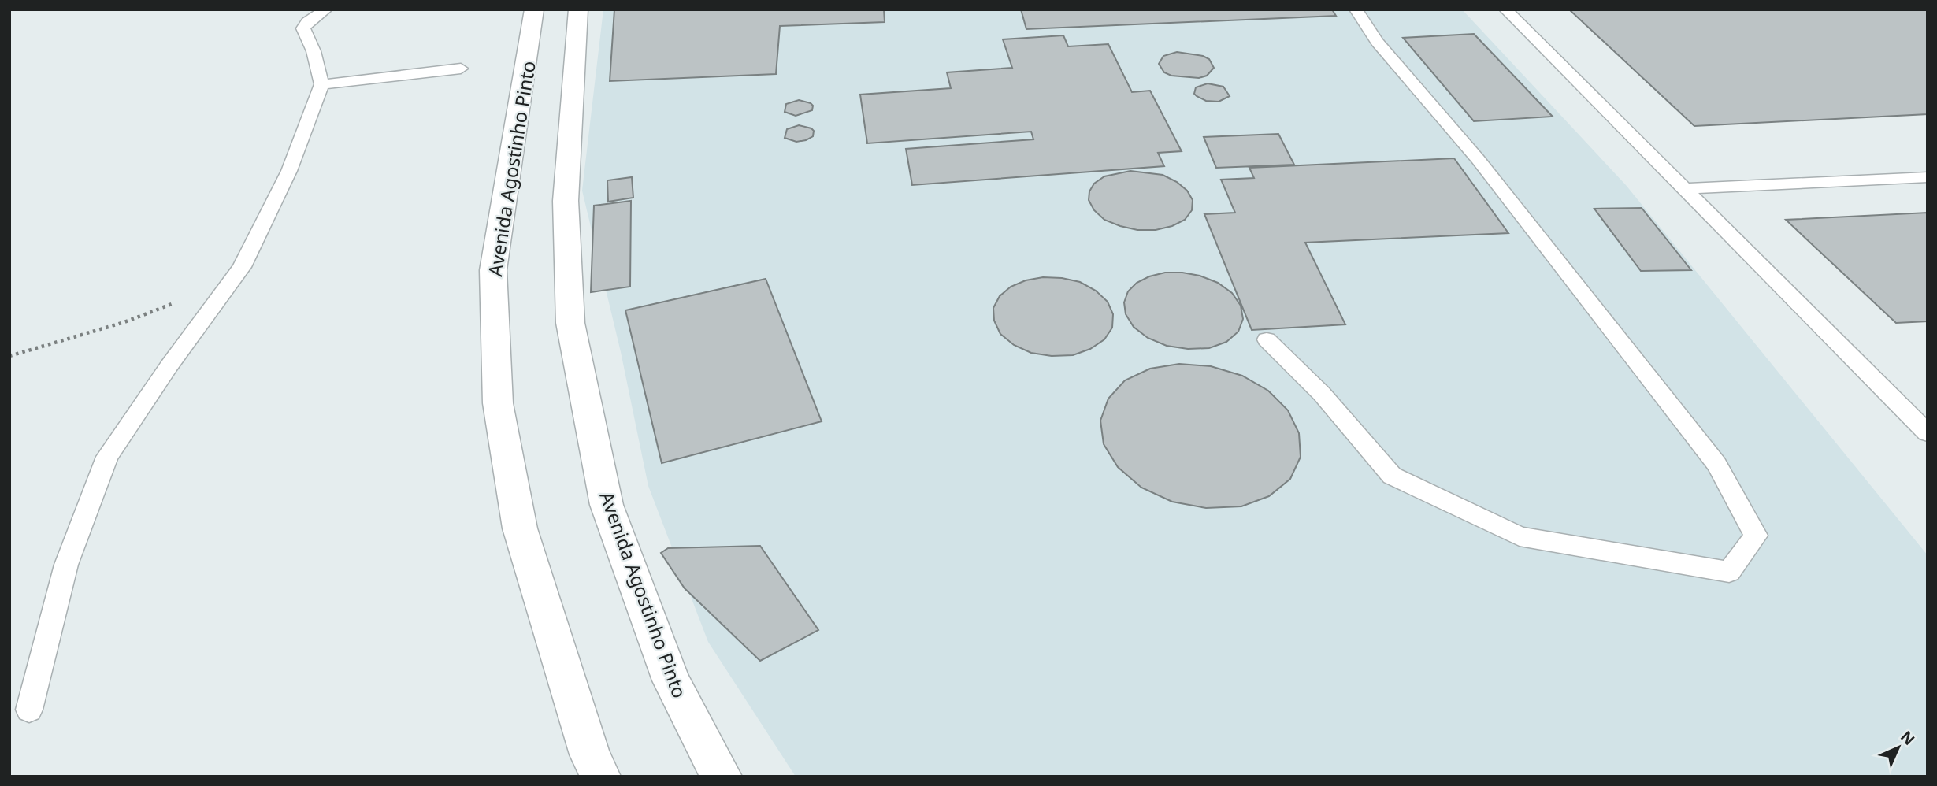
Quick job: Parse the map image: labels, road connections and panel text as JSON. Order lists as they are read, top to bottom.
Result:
{
  "streets": {
    "main road": ["Avenida Agostinho Pinto"]
  },
  "north": "top right"
}
